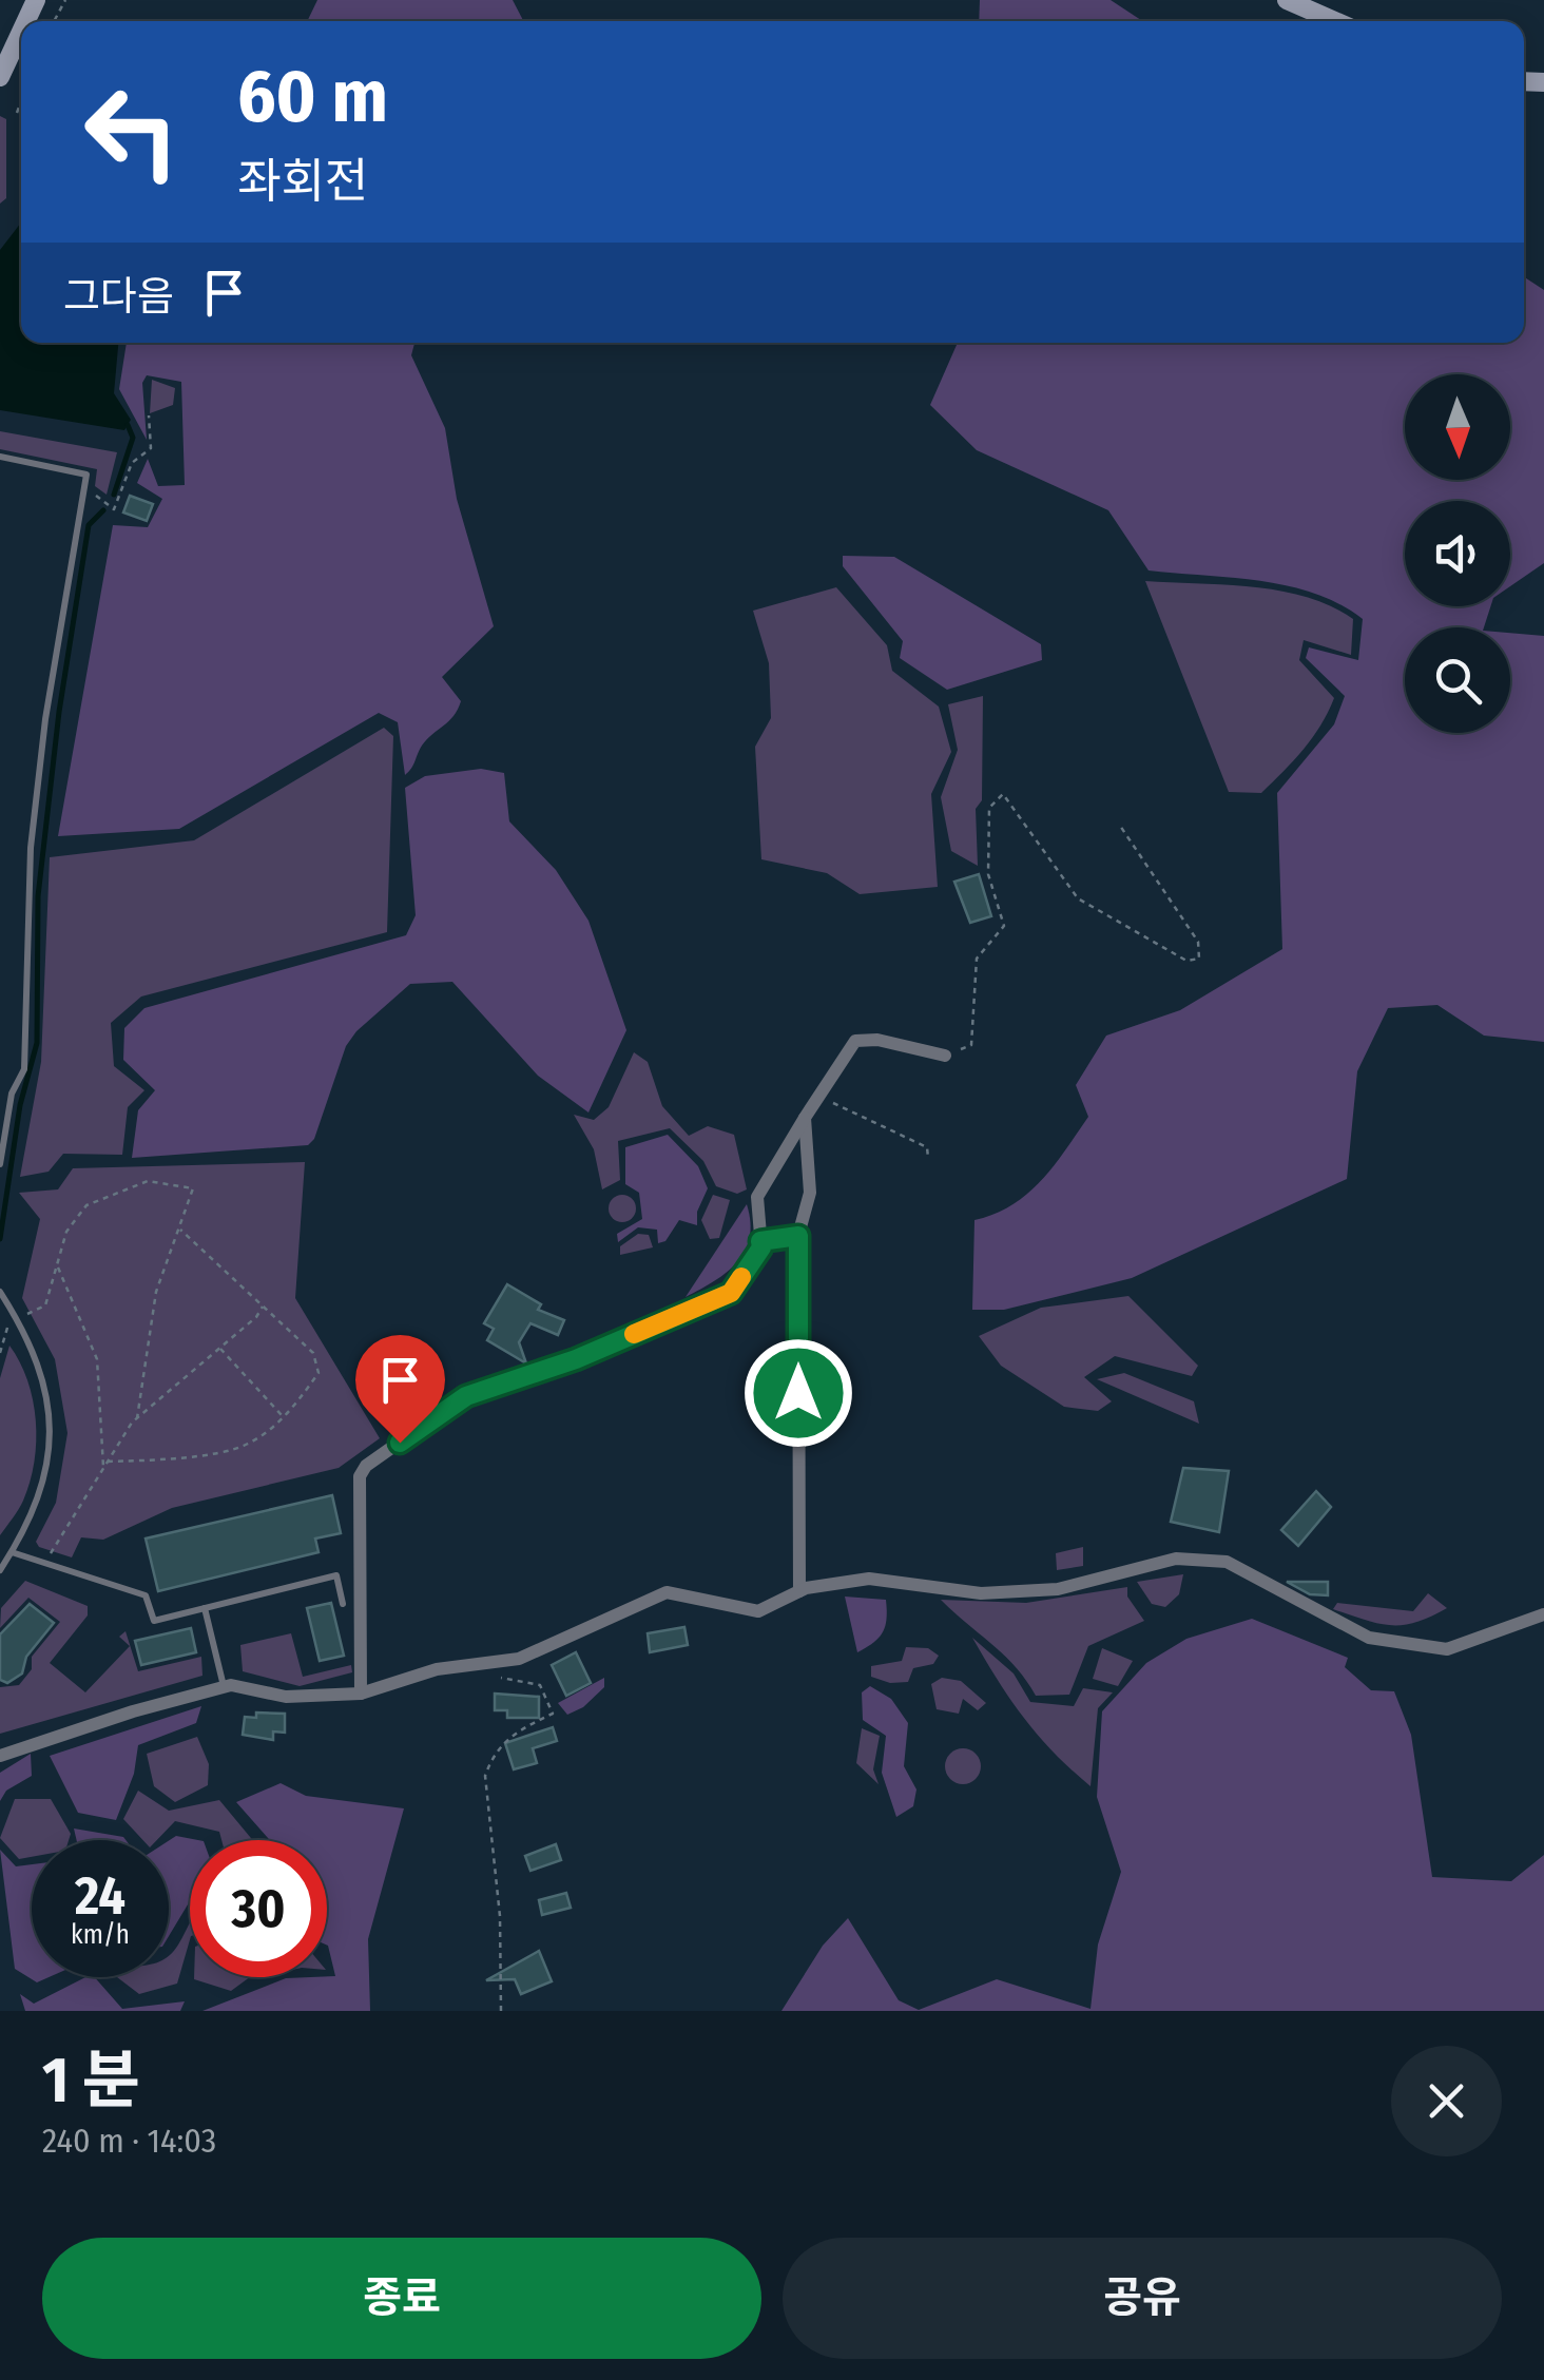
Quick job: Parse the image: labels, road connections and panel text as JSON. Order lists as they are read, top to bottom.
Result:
{
  "north": "bottom",
  "page": {
    "turn": ["60 m", "좌회전"],
    "then": "그다음",
    "speed": "24 km/h",
    "limit": "30",
    "heading": ["1 분", "240 m · 14:03"],
    "buttons": ["종료", "공유"]
  }
}
